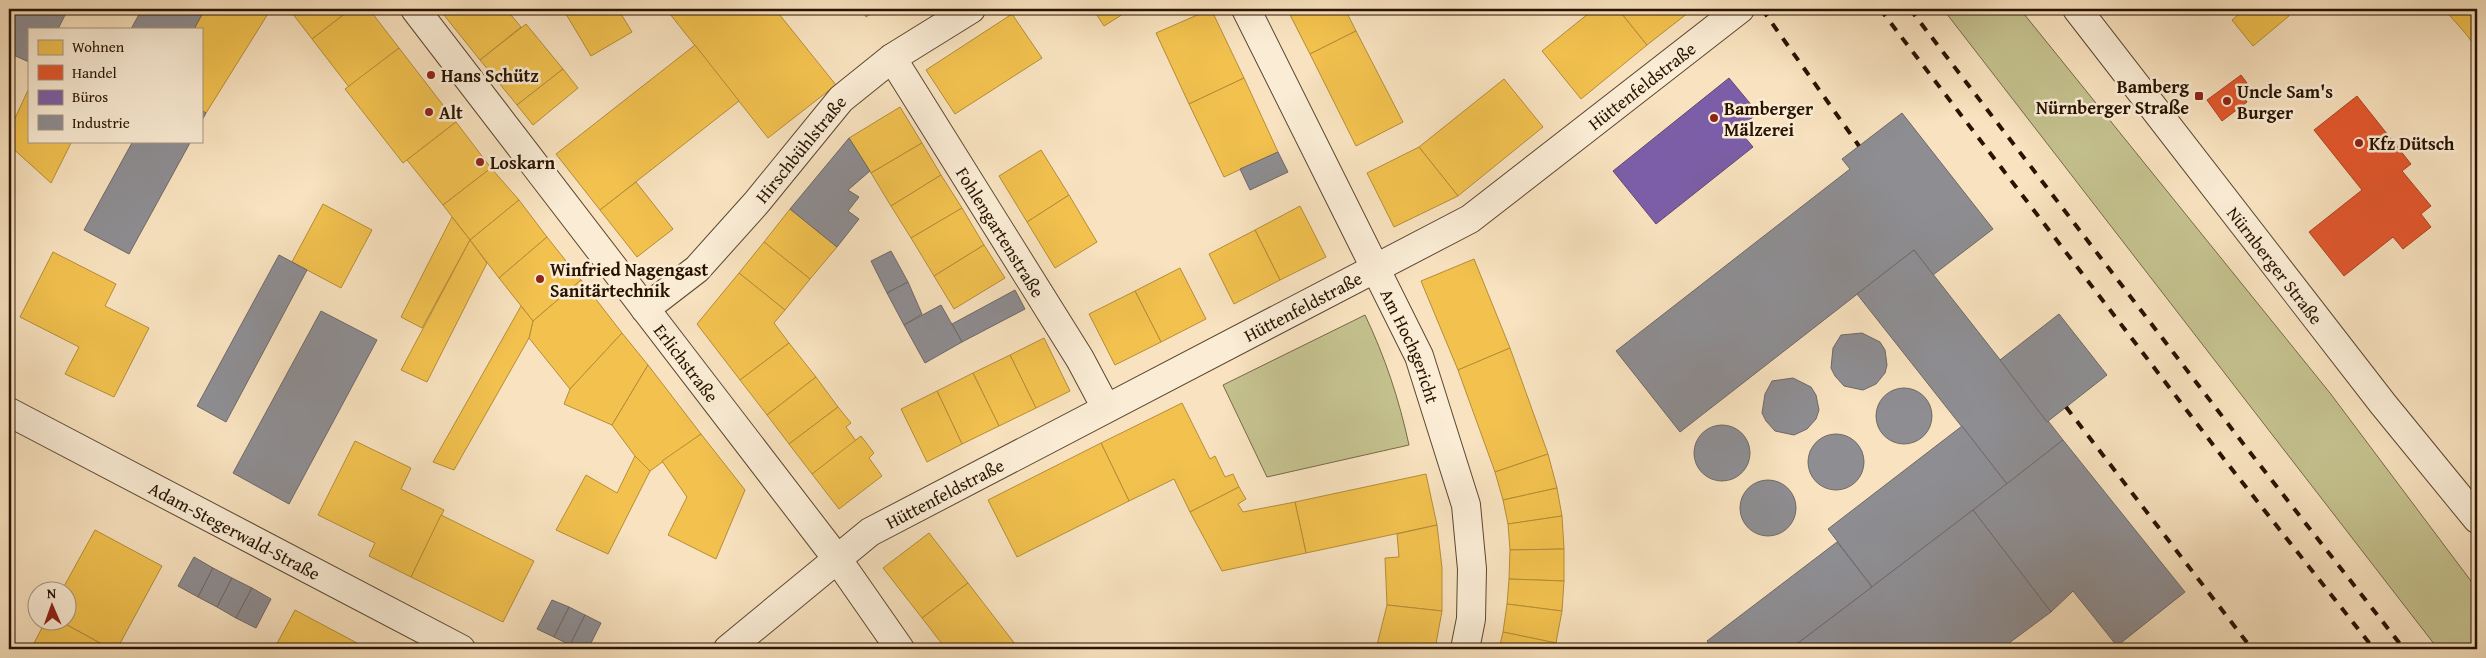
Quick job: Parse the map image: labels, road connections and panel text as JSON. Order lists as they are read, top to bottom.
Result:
{
  "streets": {
    "street": [
      "Hüttenfeldstraße",
      "Hirschbühlstraße",
      "Fohlengartenstraße",
      "Nürnberger Straße",
      "Am Hochgericht",
      "Erlichstraße",
      "Adam-Stegerwald-Straße"
    ]
  },
  "crossings": [
    ["Hüttenfeldstraße", "Fohlengartenstraße"],
    ["Hüttenfeldstraße", "Am Hochgericht"],
    ["Hüttenfeldstraße", "Erlichstraße"],
    ["Hirschbühlstraße", "Fohlengartenstraße"],
    ["Hirschbühlstraße", "Erlichstraße"]
  ],
  "places": {
    "other": [
      "Hans Schütz",
      "Uncle Sam's Burger",
      "Alt",
      "Bamberger Mälzerei",
      "Kfz Dütsch",
      "Loskarn",
      "Winfried Nagengast Sanitärtechnik"
    ],
    "transit": ["Bamberg Nürnberger Straße"]
  },
  "legend": [
    "Wohnen",
    "Handel",
    "Büros",
    "Industrie"
  ],
  "north": "top"
}
